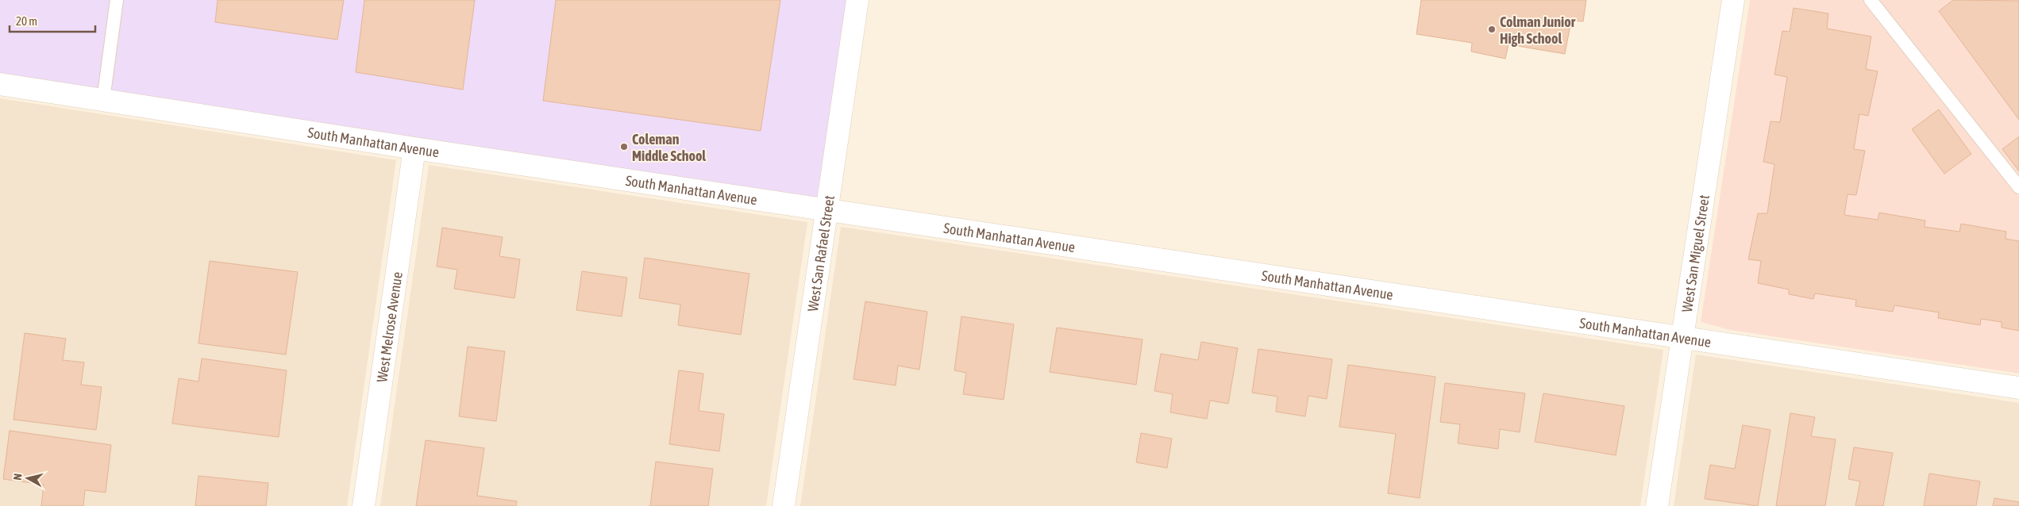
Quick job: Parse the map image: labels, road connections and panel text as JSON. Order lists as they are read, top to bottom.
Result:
{
  "streets": {
    "street": [
      "South Manhattan Avenue",
      "West San Rafael Street",
      "West San Miguel Street",
      "West Melrose Avenue"
    ]
  },
  "crossings": [
    ["South Manhattan Avenue", "West San Rafael Street"],
    ["South Manhattan Avenue", "West San Miguel Street"],
    ["South Manhattan Avenue", "West Melrose Avenue"]
  ],
  "places": ["Colman Junior High School", "Coleman Middle School"],
  "scale_bar": "20 m",
  "north": "left"
}
